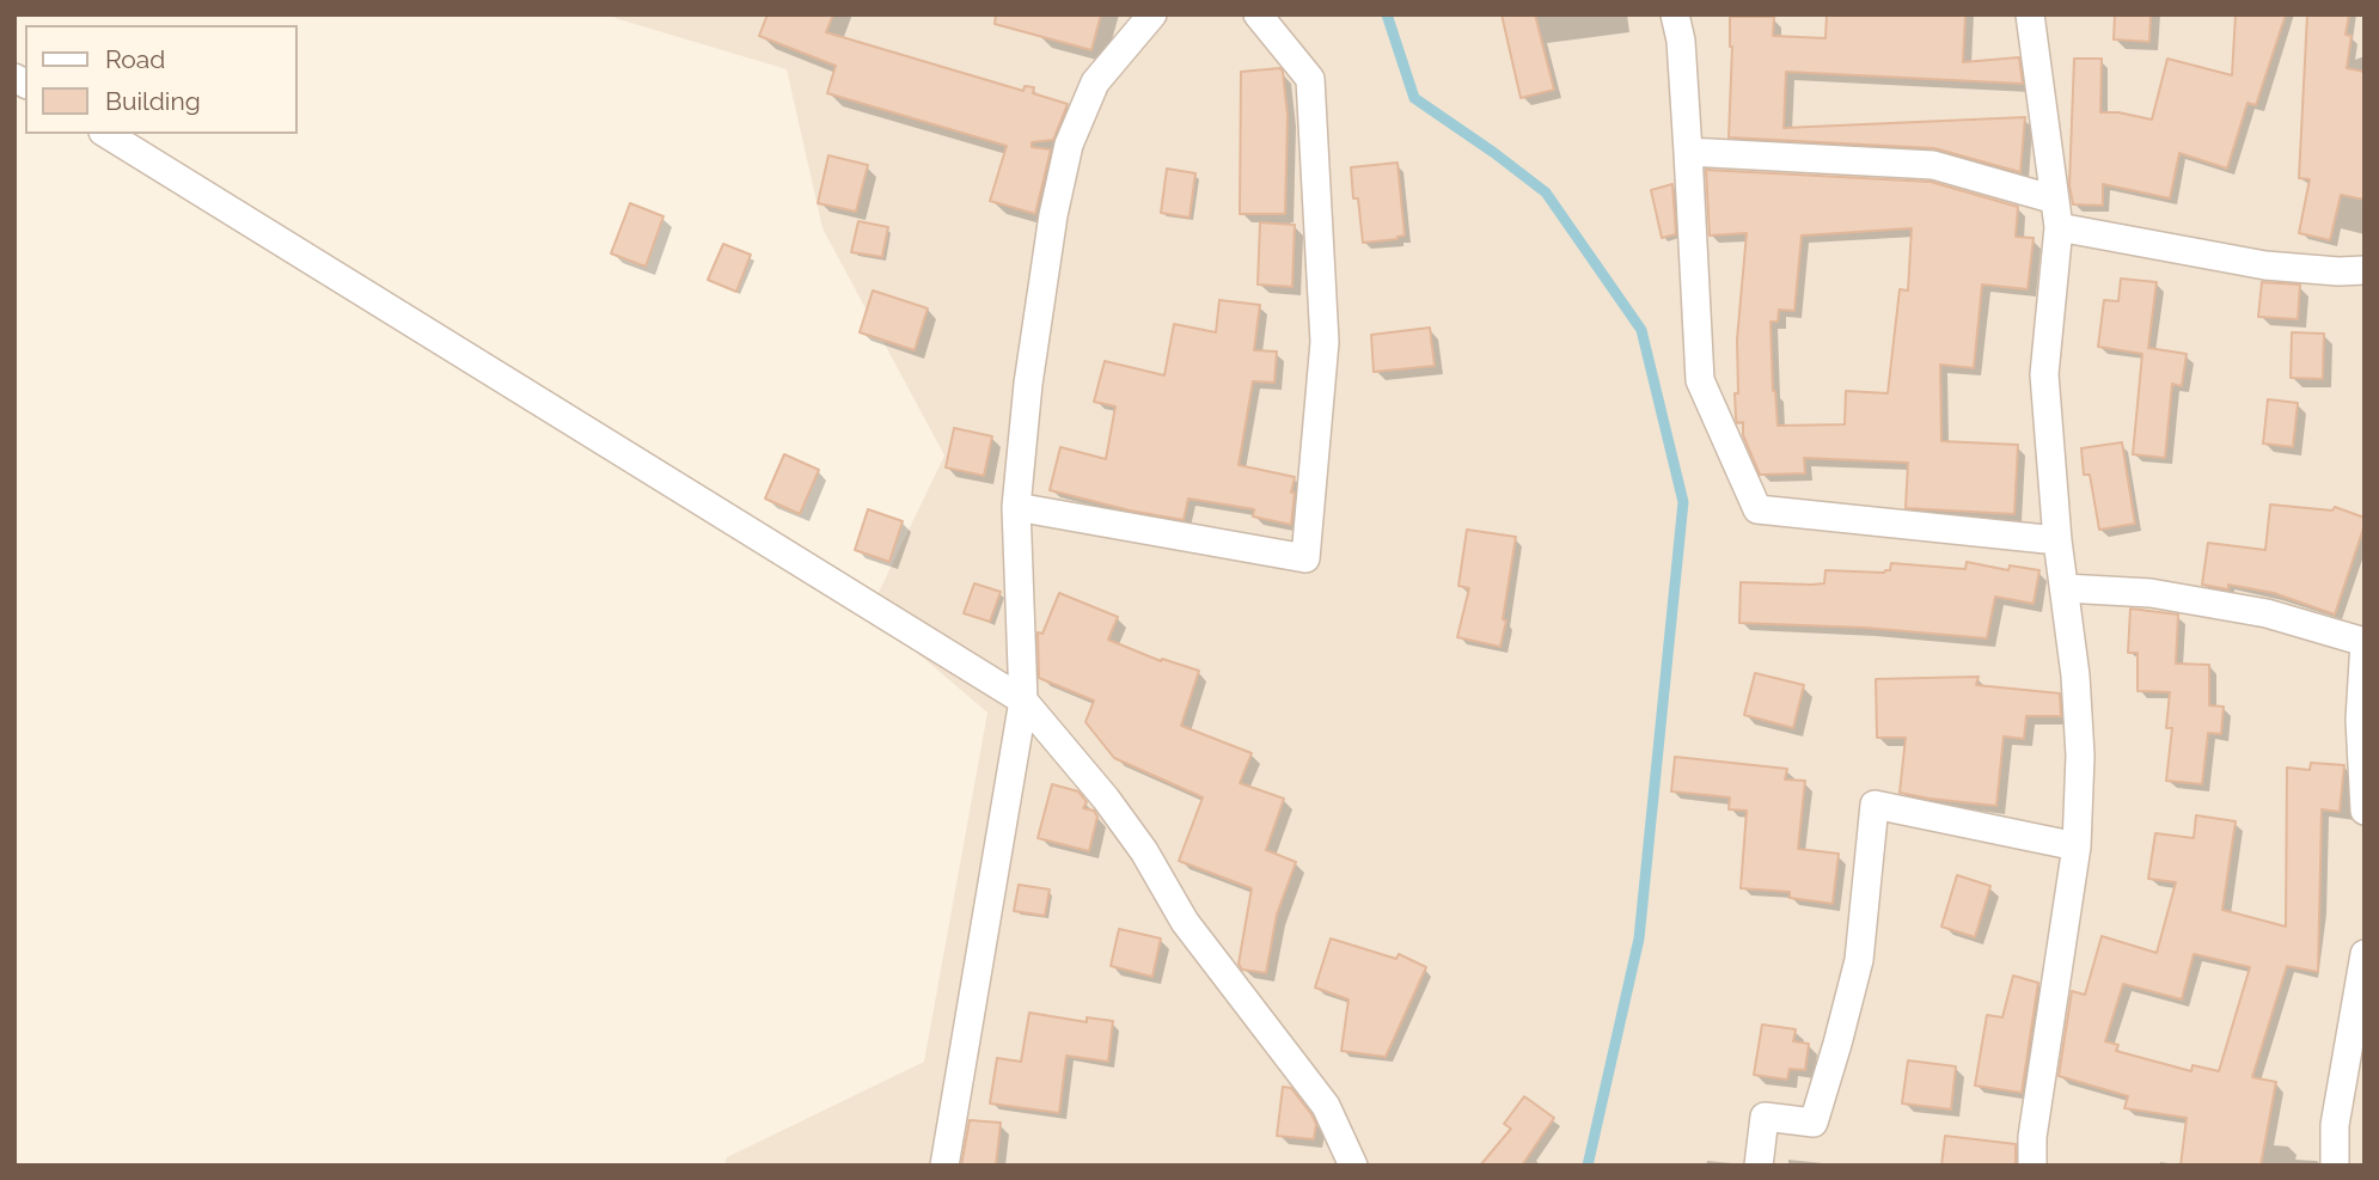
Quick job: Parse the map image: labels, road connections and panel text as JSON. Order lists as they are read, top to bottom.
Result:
{
  "legend": ["Road", "Building"]
}
